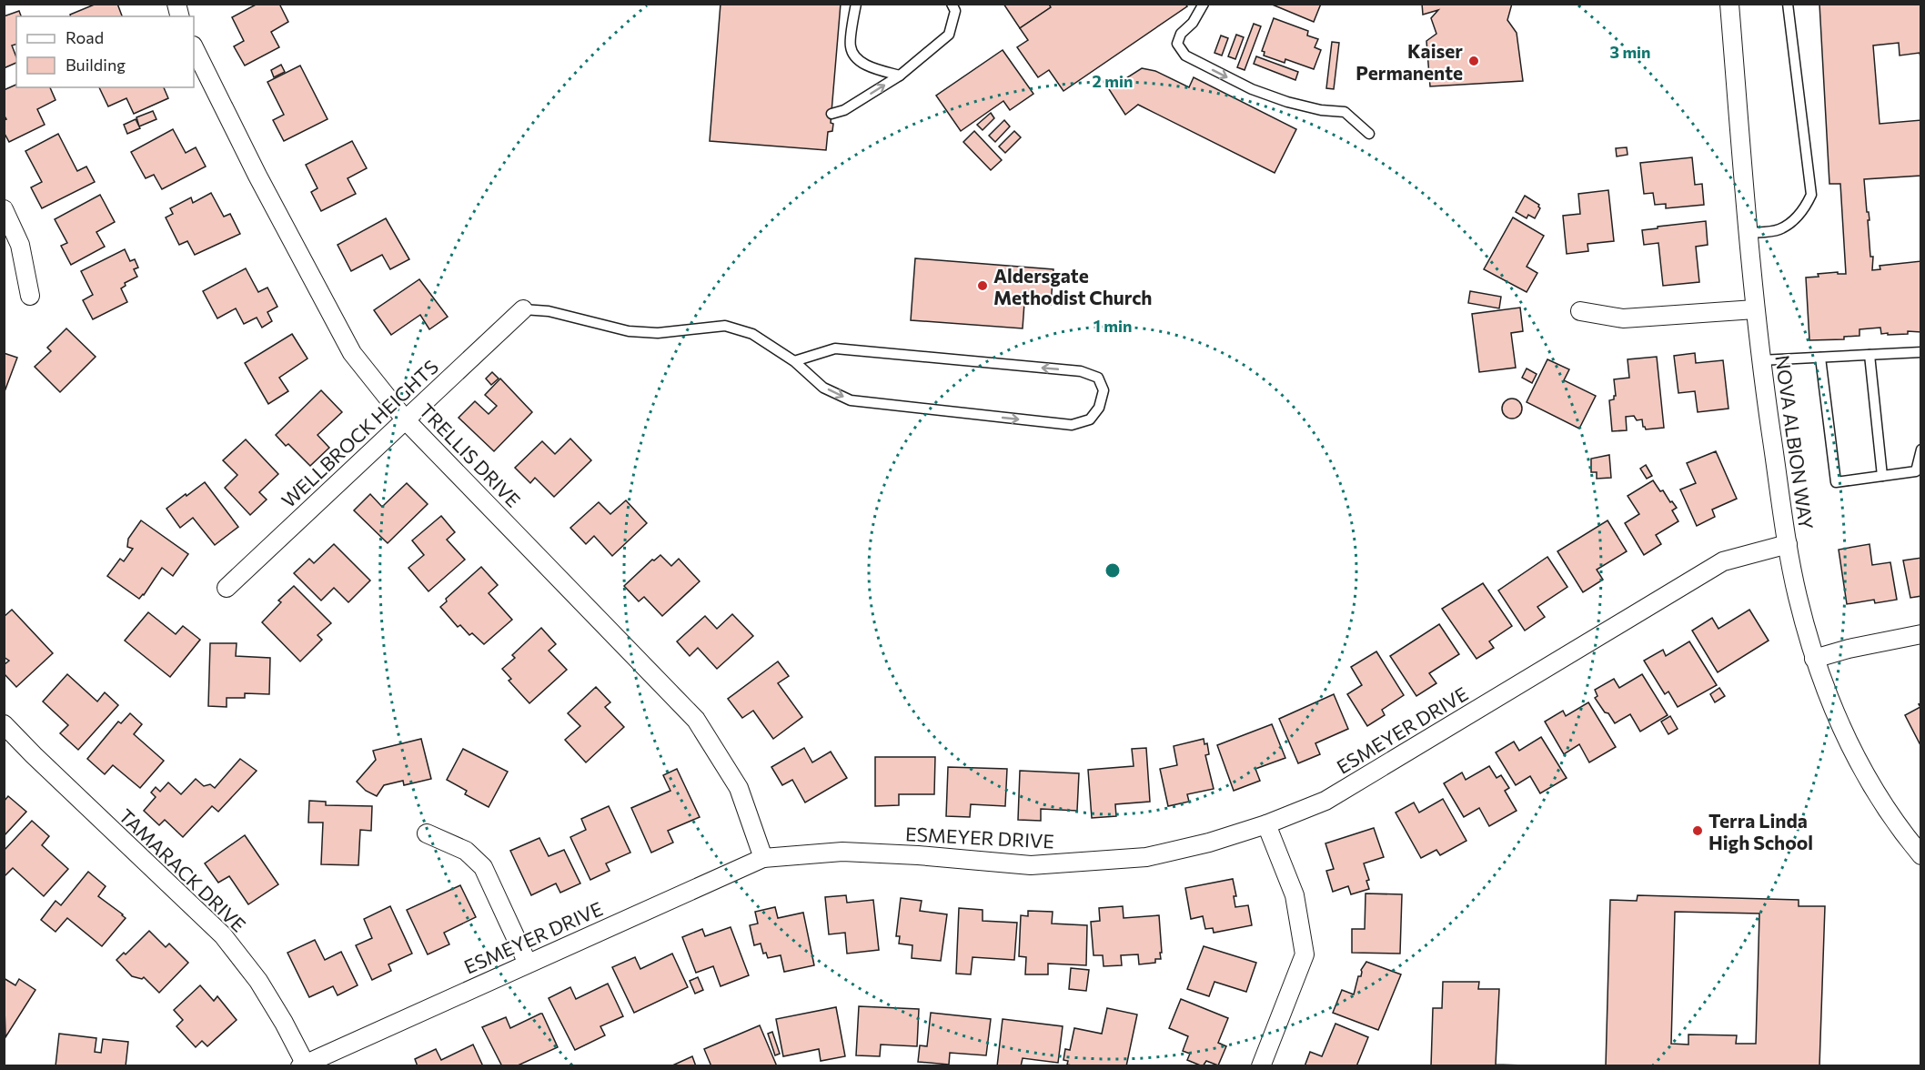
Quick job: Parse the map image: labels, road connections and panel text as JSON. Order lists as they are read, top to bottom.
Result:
{
  "streets": {
    "street": [
      "WELLBROCK HEIGHTS",
      "NOVA ALBION WAY",
      "TRELLIS DRIVE",
      "ESMEYER DRIVE",
      "TAMARACK DRIVE"
    ]
  },
  "crossings": [
    ["WELLBROCK HEIGHTS", "TRELLIS DRIVE"],
    ["NOVA ALBION WAY", "ESMEYER DRIVE"],
    ["TRELLIS DRIVE", "ESMEYER DRIVE"],
    ["ESMEYER DRIVE", "TAMARACK DRIVE"]
  ],
  "places": ["Kaiser Permanente", "Aldersgate Methodist Church", "Terra Linda High School"],
  "legend": ["Road", "Building"],
  "rings": ["3 min", "2 min", "1 min"]
}
